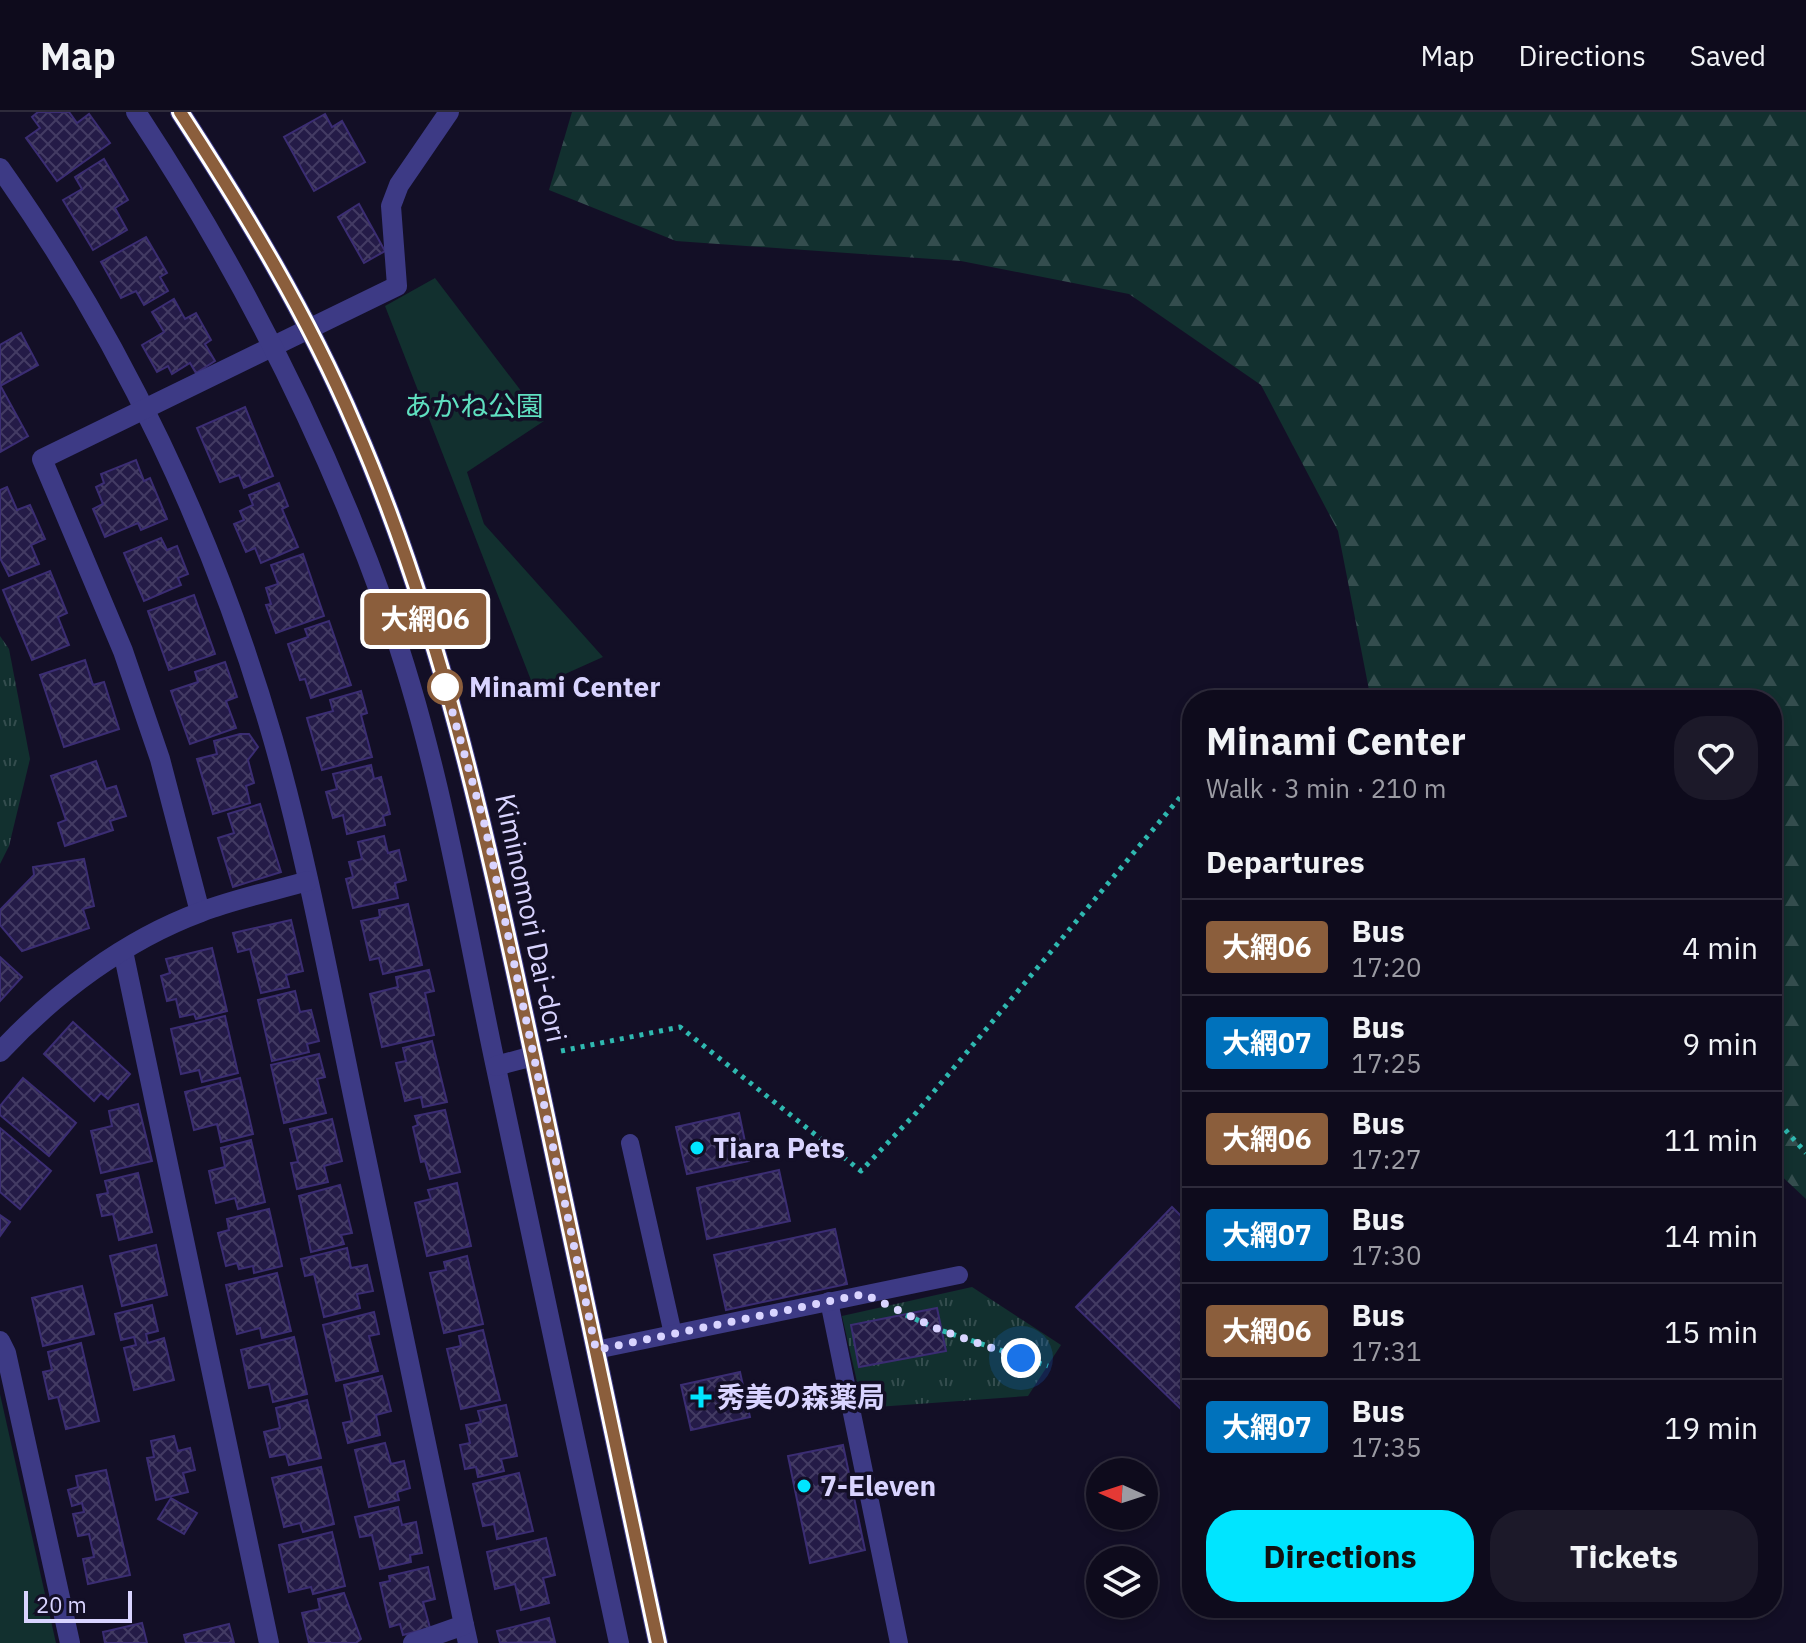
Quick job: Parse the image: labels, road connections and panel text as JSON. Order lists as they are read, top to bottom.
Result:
{
  "streets": {
    "street": ["Kiminomori Dai-dori"]
  },
  "parks": ["あかね公園"],
  "places": {
    "other": ["Minami Center", "Tiara Pets", "7-Eleven"],
    "health": ["秀美の森薬局"]
  },
  "lines": ["bus line 大網06"],
  "scale_bar": "20 m",
  "north": "left",
  "page": {
    "header": "Map",
    "nav": ["Map", "Directions", "Saved"],
    "on_map": "大網06",
    "heading": [
      ["Minami Center", "Walk · 3 min · 210 m"],
      "Departures"
    ],
    "list": [
      {
        "mark": "大網06",
        "name": "Bus",
        "note": "17:20",
        "value": "4 min"
      },
      {
        "mark": "大網07",
        "name": "Bus",
        "note": "17:25",
        "value": "9 min"
      },
      {
        "mark": "大網06",
        "name": "Bus",
        "note": "17:27",
        "value": "11 min"
      },
      {
        "mark": "大網07",
        "name": "Bus",
        "note": "17:30",
        "value": "14 min"
      },
      {
        "mark": "大網06",
        "name": "Bus",
        "note": "17:31",
        "value": "15 min"
      },
      {
        "mark": "大網07",
        "name": "Bus",
        "note": "17:35",
        "value": "19 min"
      }
    ],
    "buttons": ["Directions", "Tickets"],
    "scale": "20 m"
  }
}
